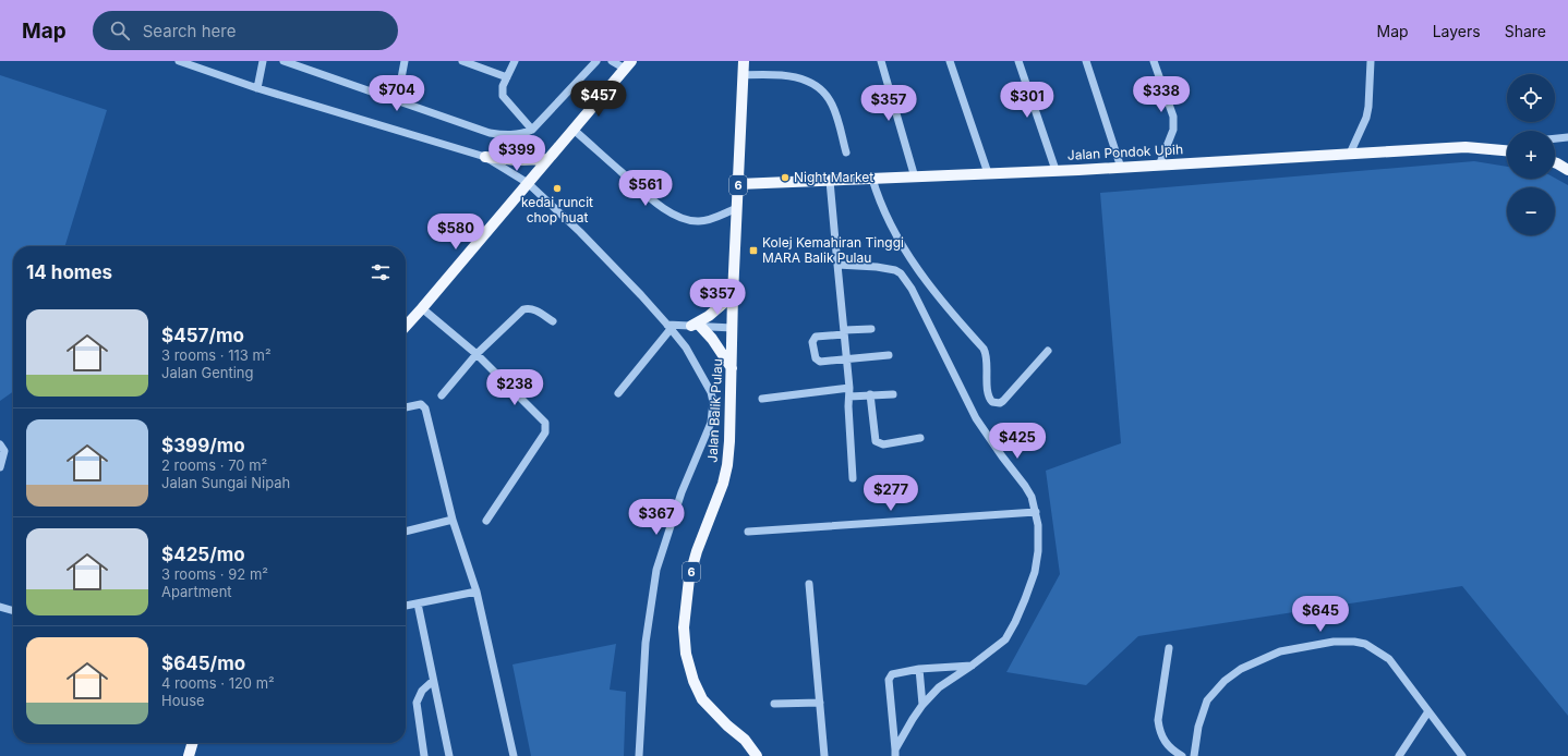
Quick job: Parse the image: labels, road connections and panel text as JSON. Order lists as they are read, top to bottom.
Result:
{
  "streets": {
    "main road": ["Jalan Pondok Upih", "6", "Jalan Balik Pulau"]
  },
  "crossings": [
    ["Jalan Pondok Upih", "Jalan Balik Pulau"]
  ],
  "places": {
    "other": ["Night Market", "kedai runcit chop huat"],
    "transit": ["Kolej Kemahiran Tinggi MARA Balik Pulau"]
  },
  "page": {
    "header": "Map",
    "search": "Search here",
    "nav": ["Map", "Layers", "Share"],
    "map_buttons": ["+", "−"],
    "price": [
      "$704",
      "$338",
      "$457",
      "$301",
      "$357",
      "$399",
      "$561",
      "$580",
      "$357",
      "$238",
      "$425",
      "$277",
      "$367",
      "$645"
    ],
    "heading": "14 homes",
    "list": [
      {
        "name": "$457/mo",
        "note": "3 rooms · 113 m² · Jalan Genting"
      },
      {
        "name": "$399/mo",
        "note": "2 rooms · 70 m² · Jalan Sungai Nipah"
      },
      {
        "name": "$425/mo",
        "note": "3 rooms · 92 m² · Apartment"
      },
      {
        "name": "$645/mo",
        "note": "4 rooms · 120 m² · House"
      }
    ]
  }
}
